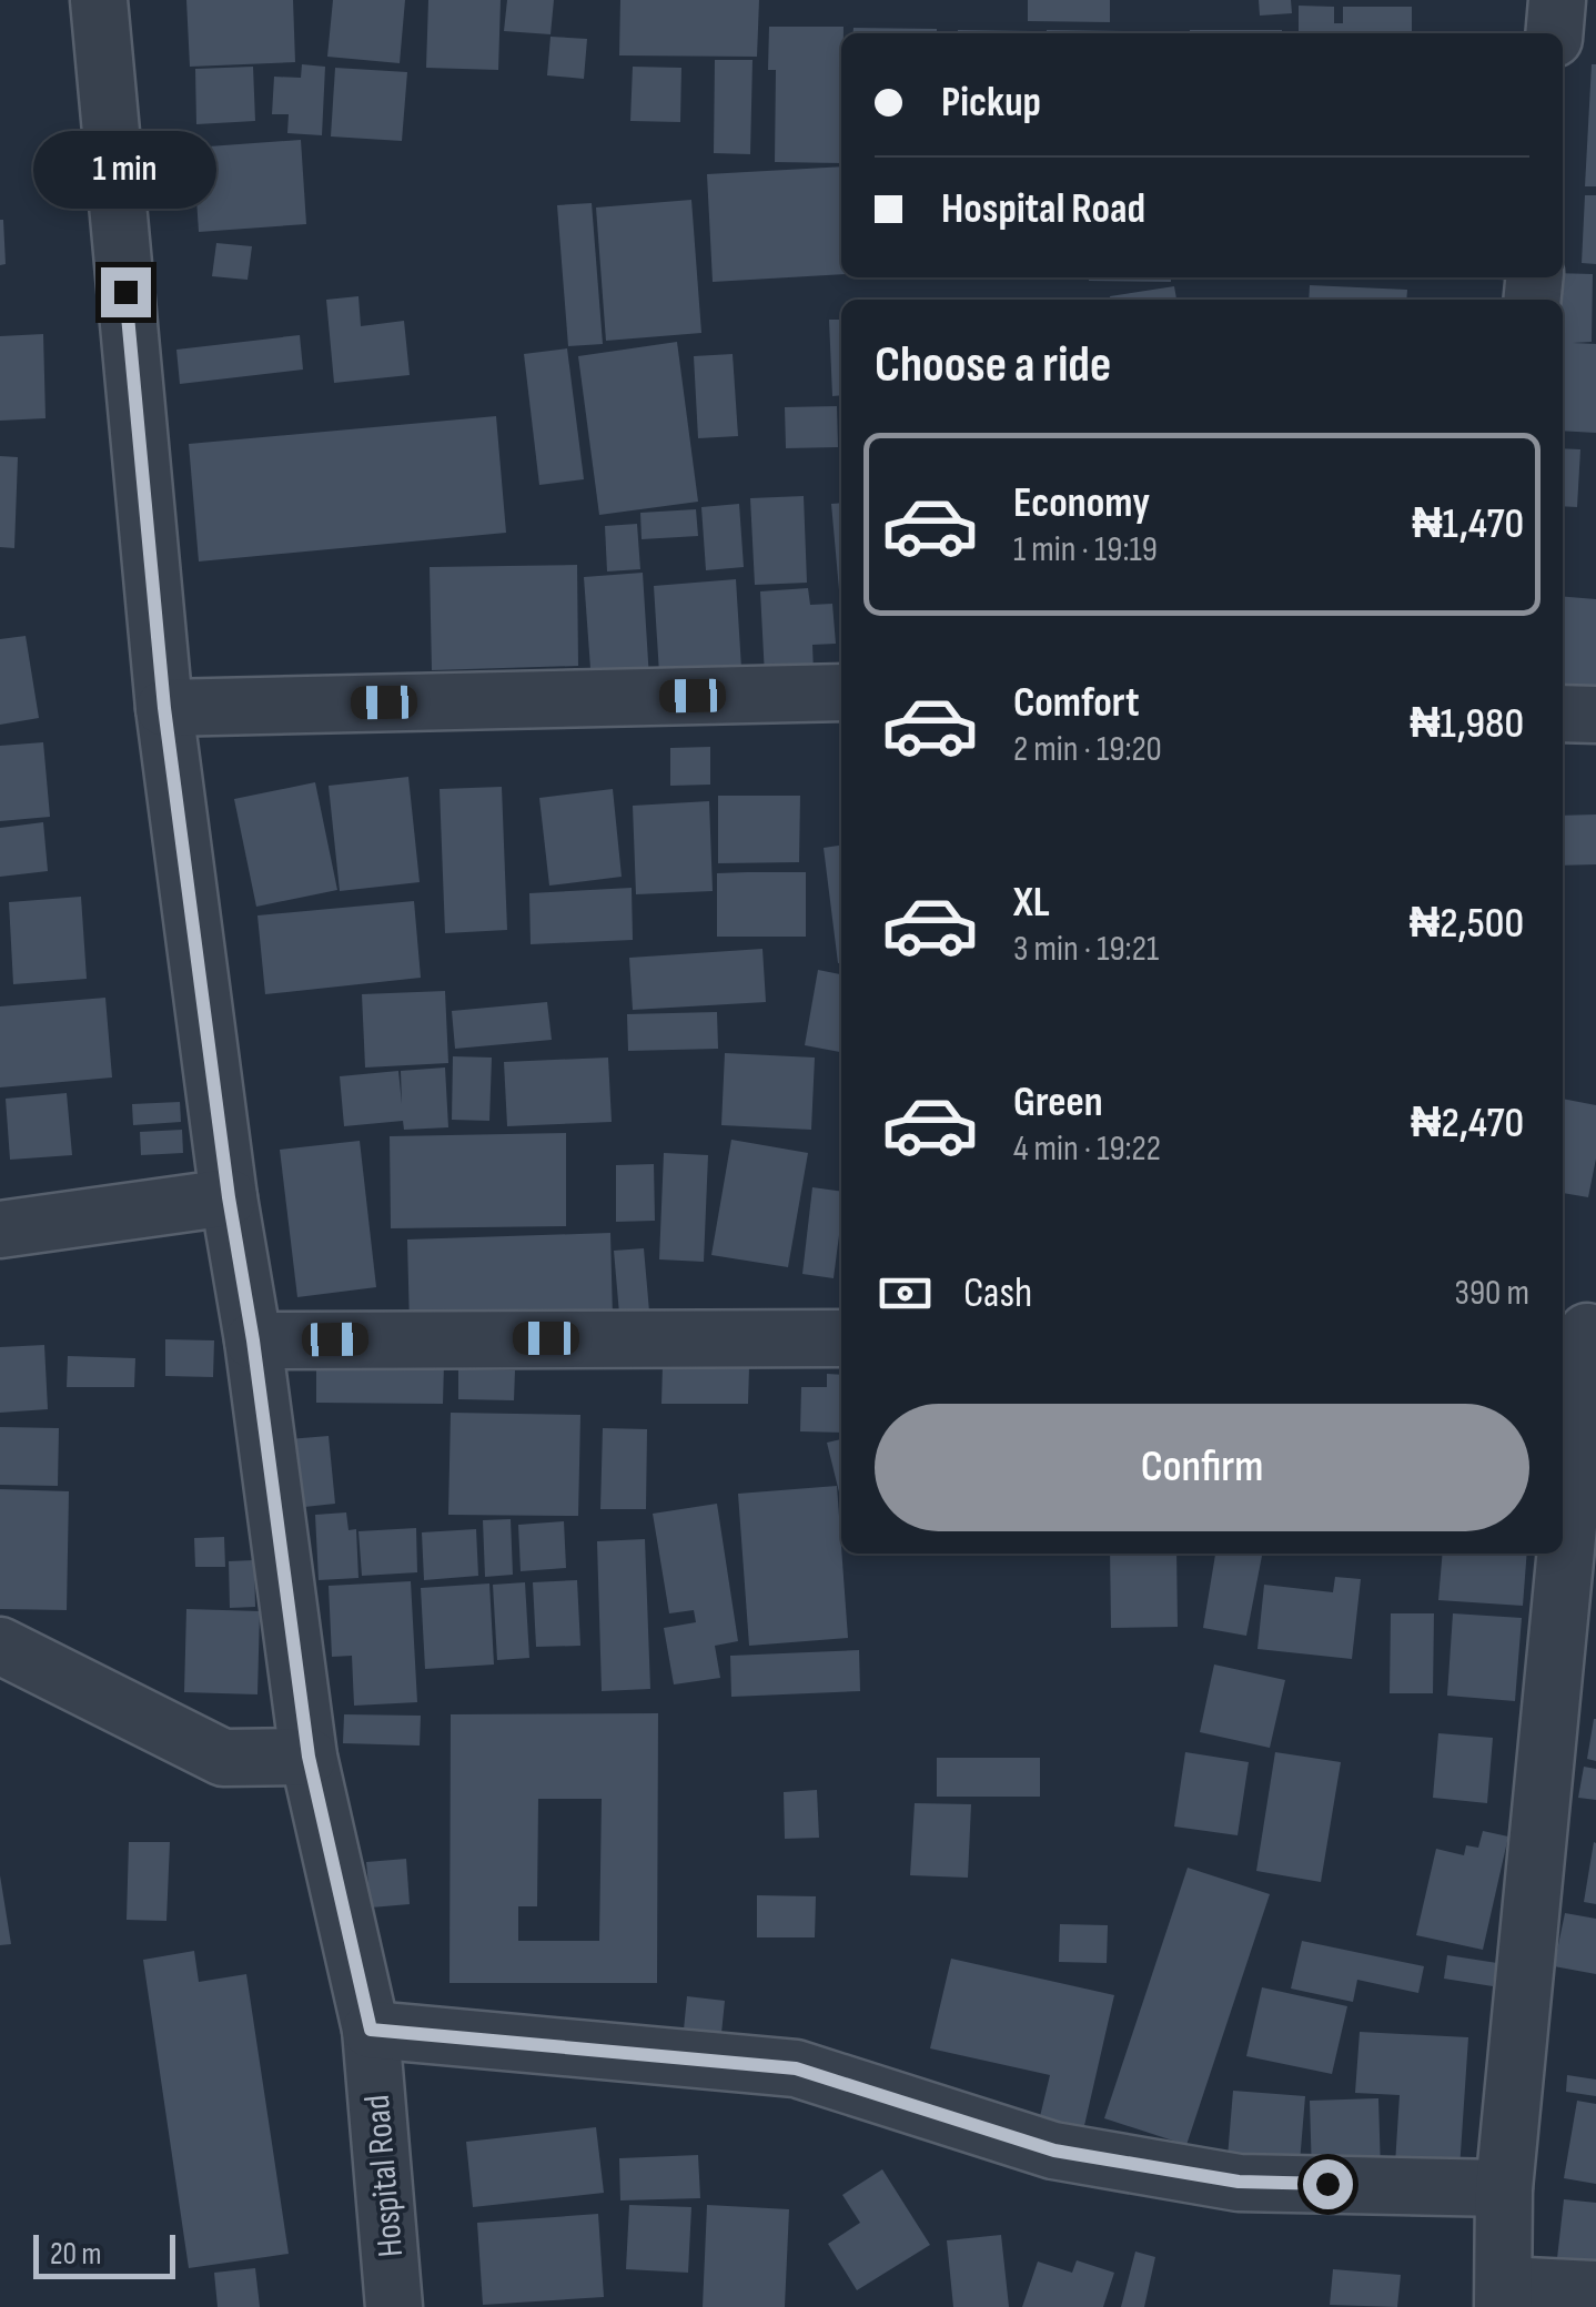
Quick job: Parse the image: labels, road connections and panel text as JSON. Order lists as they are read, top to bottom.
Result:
{
  "streets": {
    "street": ["Hospital Road"]
  },
  "scale_bar": "20 m",
  "page": {
    "banner": ["Pickup", "Hospital Road"],
    "bubble": "1 min",
    "heading": "Choose a ride",
    "list": [
      {
        "name": "Economy",
        "note": "1 min · 19:19",
        "value": "₦1,470"
      },
      {
        "name": "Comfort",
        "note": "2 min · 19:20",
        "value": "₦1,980"
      },
      {
        "name": "XL",
        "note": "3 min · 19:21",
        "value": "₦2,500"
      },
      {
        "name": "Green",
        "note": "4 min · 19:22",
        "value": "₦2,470"
      }
    ],
    "pay": ["Cash", "390 m"],
    "buttons": "Confirm",
    "scale": "20 m"
  }
}
